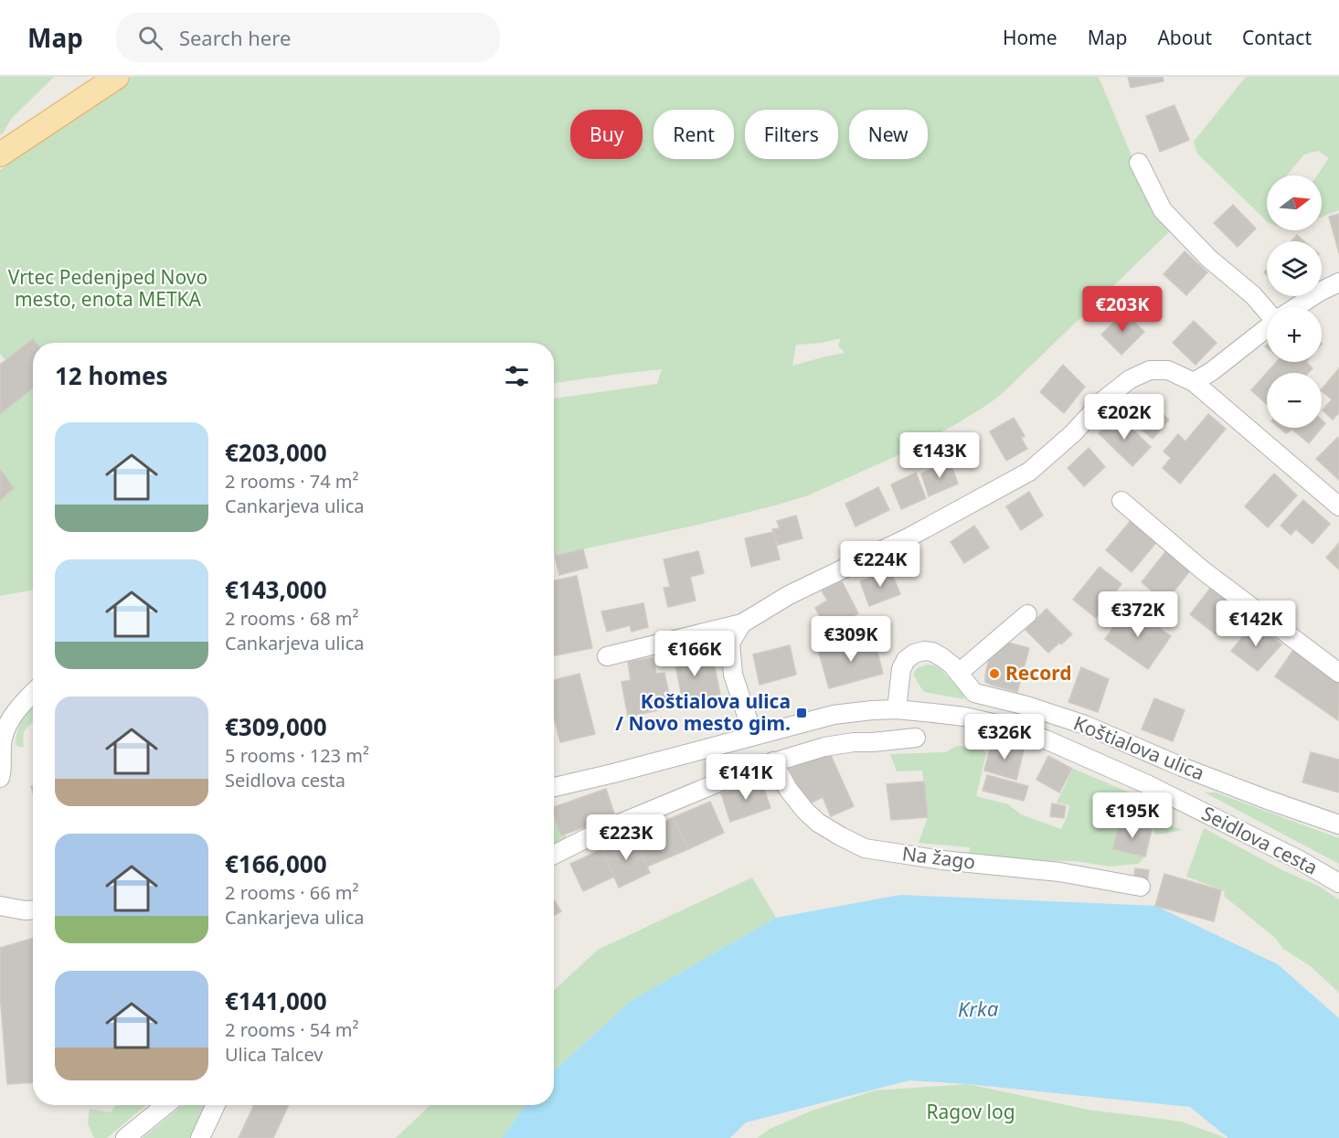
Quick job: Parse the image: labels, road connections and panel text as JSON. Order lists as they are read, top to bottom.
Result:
{
  "streets": {
    "street": ["Koštialova ulica", "Seidlova cesta", "Na žago"]
  },
  "crossings": [
    ["Koštialova ulica", "Seidlova cesta"]
  ],
  "water": ["Krka"],
  "parks": ["Vrtec Pedenjped Novo mesto, enota METKA", "Ragov log"],
  "places": {
    "other": ["Record"],
    "transit": ["Koštialova ulica / Novo mesto gim."]
  },
  "north": "right",
  "page": {
    "header": "Map",
    "search": "Search here",
    "nav": [
      "Home",
      "Map",
      "About",
      "Contact"
    ],
    "chip": [
      "Buy",
      "Rent",
      "Filters",
      "New"
    ],
    "map_buttons": ["+", "−"],
    "price": [
      "€203K",
      "€202K",
      "€143K",
      "€224K",
      "€372K",
      "€142K",
      "€309K",
      "€166K",
      "€326K",
      "€141K",
      "€195K",
      "€223K"
    ],
    "heading": "12 homes",
    "list": [
      {
        "name": "€203,000",
        "note": "2 rooms · 74 m² · Cankarjeva ulica"
      },
      {
        "name": "€143,000",
        "note": "2 rooms · 68 m² · Cankarjeva ulica"
      },
      {
        "name": "€309,000",
        "note": "5 rooms · 123 m² · Seidlova cesta"
      },
      {
        "name": "€166,000",
        "note": "2 rooms · 66 m² · Cankarjeva ulica"
      },
      {
        "name": "€141,000",
        "note": "2 rooms · 54 m² · Ulica Talcev"
      }
    ]
  }
}
